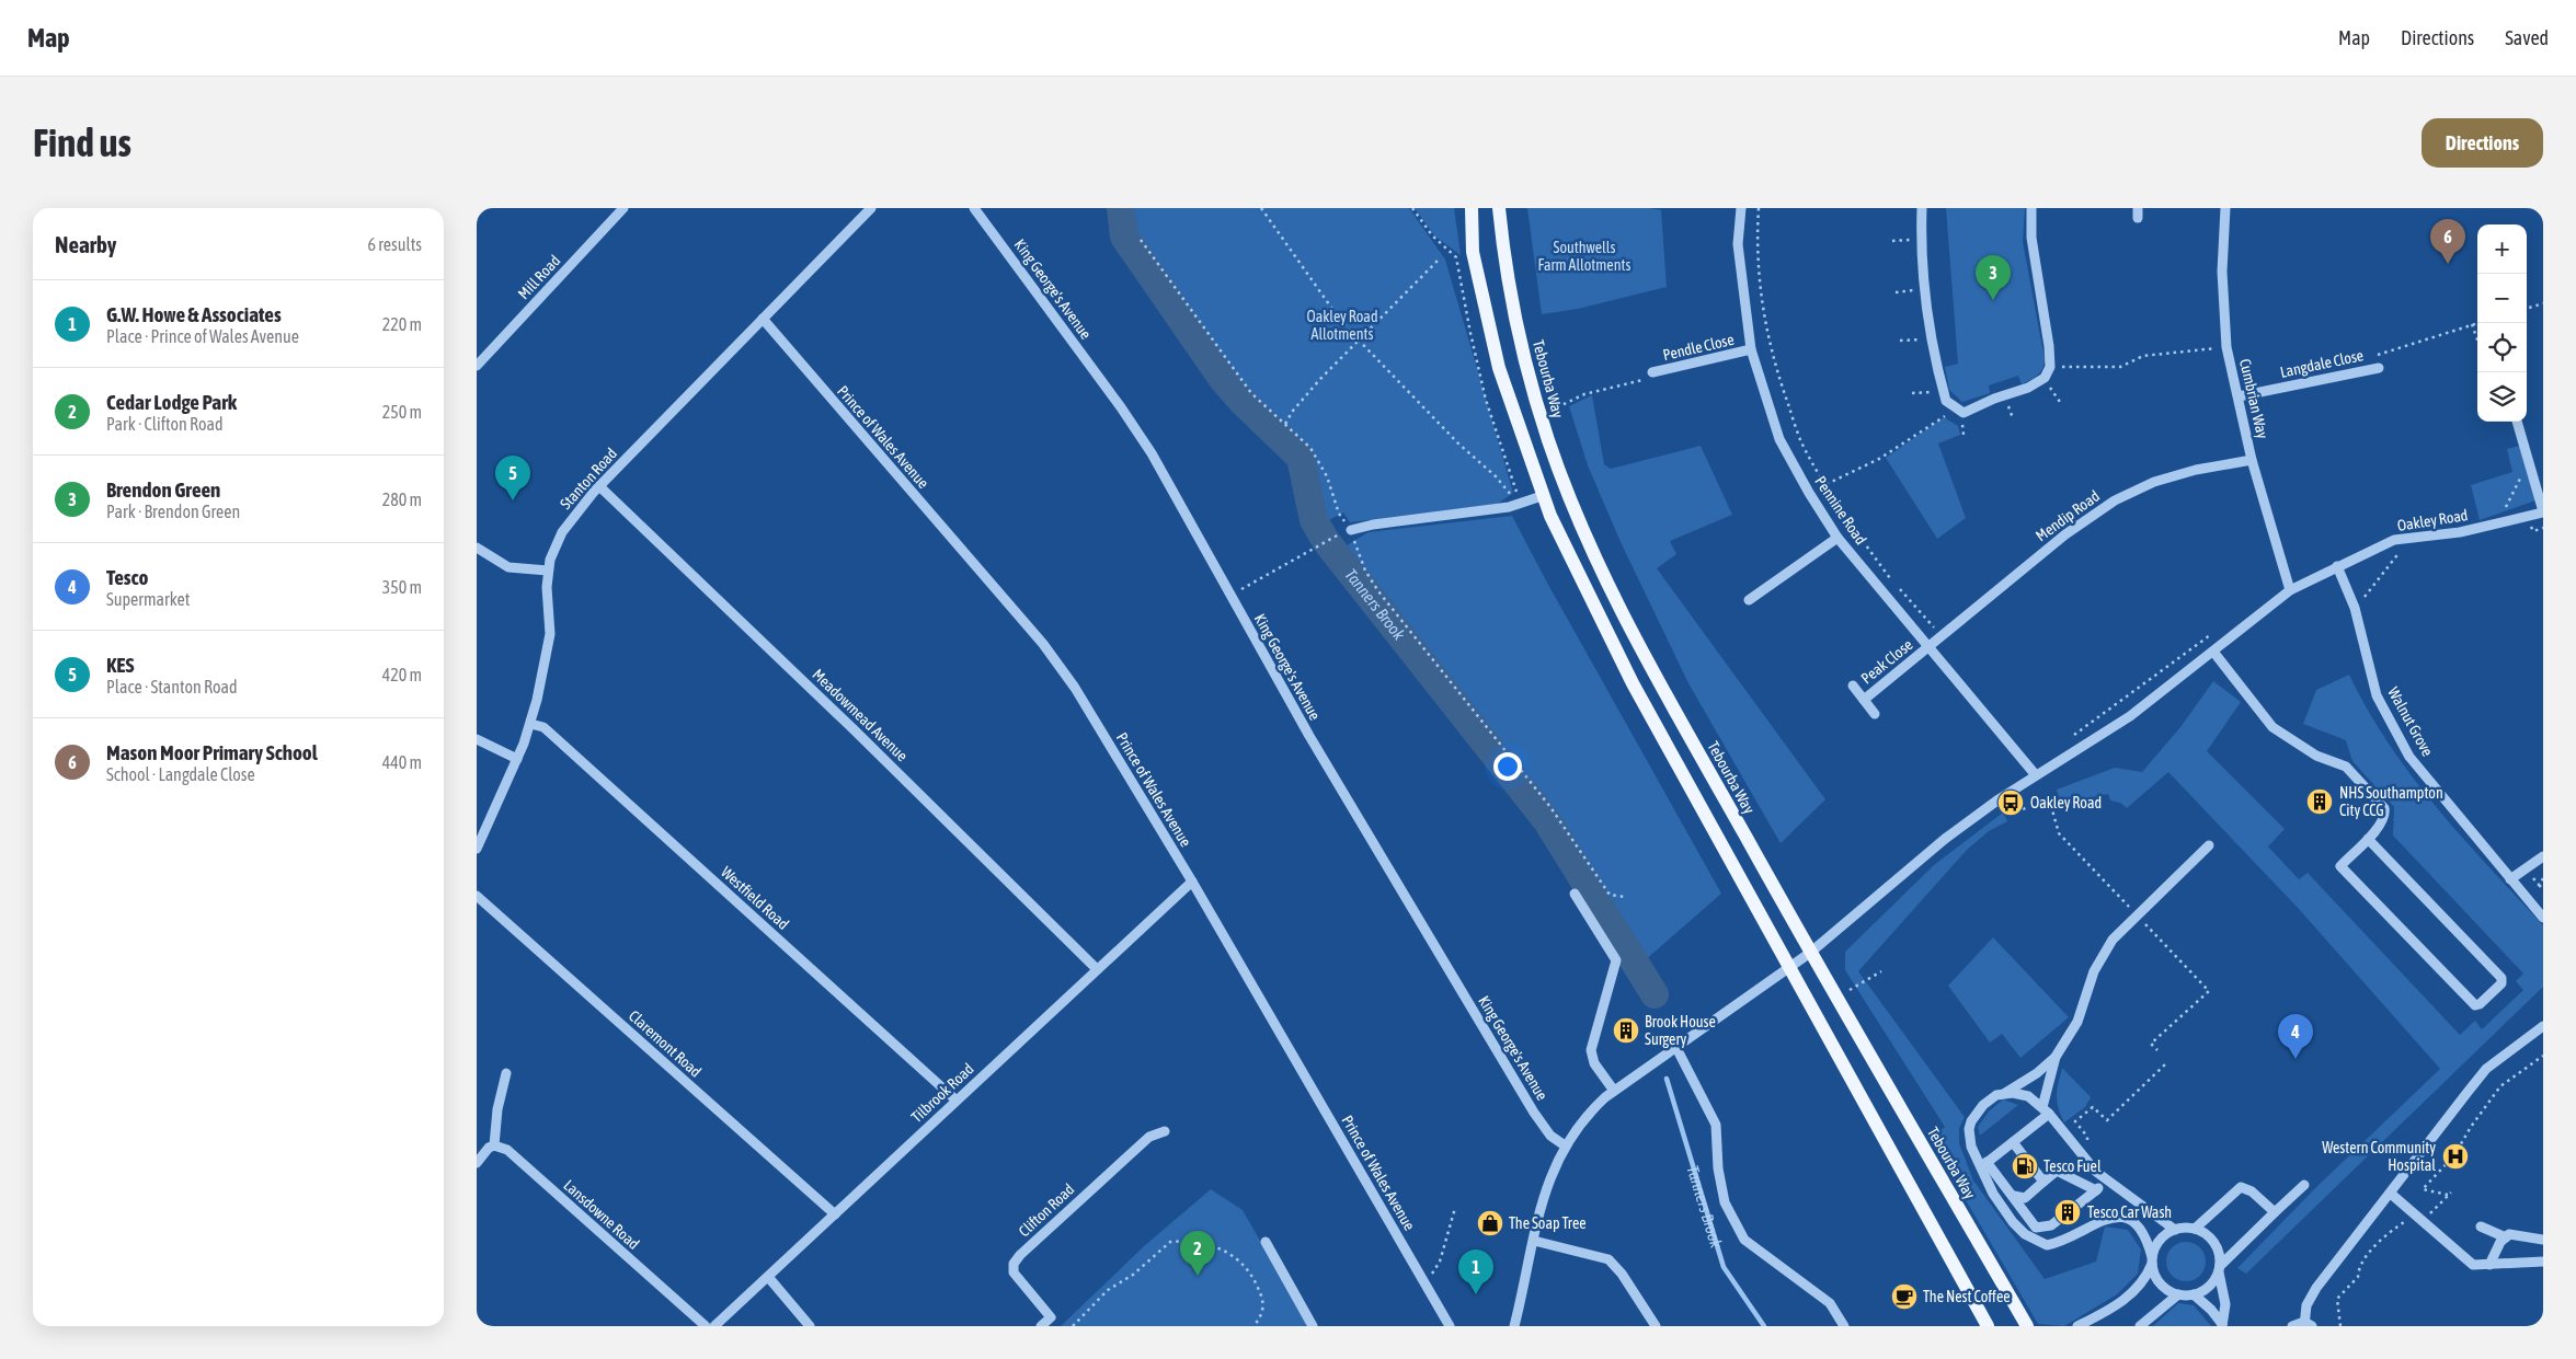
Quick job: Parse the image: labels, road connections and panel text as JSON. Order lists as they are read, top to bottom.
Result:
{
  "streets": {
    "main road": ["Tebourba Way"],
    "street": [
      "Mill Road",
      "King George's Avenue",
      "Pendle Close",
      "Langdale Close",
      "Cumbrian Way",
      "Prince of Wales Avenue",
      "Stanton Road",
      "Pennine Road",
      "Mendip Road",
      "Oakley Road",
      "Peak Close",
      "Meadowmead Avenue",
      "Walnut Grove",
      "Westfield Road",
      "Claremont Road",
      "Tilbrook Road",
      "Clifton Road",
      "Lansdowne Road"
    ]
  },
  "crossings": [
    ["King George's Avenue", "Oakley Road"],
    ["Pendle Close", "Pennine Road"],
    ["Langdale Close", "Cumbrian Way"],
    ["Tebourba Way", "Oakley Road"],
    ["Cumbrian Way", "Mendip Road"],
    ["Cumbrian Way", "Oakley Road"],
    ["Prince of Wales Avenue", "Stanton Road"],
    ["Prince of Wales Avenue", "Tilbrook Road"],
    ["Stanton Road", "Meadowmead Avenue"],
    ["Stanton Road", "Westfield Road"],
    ["Pennine Road", "Mendip Road"],
    ["Pennine Road", "Oakley Road"],
    ["Pennine Road", "Peak Close"],
    ["Mendip Road", "Peak Close"],
    ["Oakley Road", "Walnut Grove"],
    ["Meadowmead Avenue", "Tilbrook Road"],
    ["Westfield Road", "Tilbrook Road"],
    ["Claremont Road", "Tilbrook Road"]
  ],
  "water": ["Tanners Brook"],
  "parks": ["Southwells Farm Allotments", "Oakley Road Allotments"],
  "places": {
    "building": ["NHS Southampton City CCG", "Brook House Surgery", "Tesco Car Wash"],
    "bus stop": ["Oakley Road"],
    "hospital": ["Western Community Hospital"],
    "fuel station": ["Tesco Fuel"],
    "shop": ["The Soap Tree"],
    "cafe": ["The Nest Coffee"]
  },
  "page": {
    "header": "Map",
    "nav": ["Map", "Directions", "Saved"],
    "buttons": "Directions",
    "title": "Find us",
    "heading": ["Nearby", "6 results"],
    "pins": [
      "6",
      "3",
      "5",
      "4",
      "2",
      "1"
    ],
    "map_buttons": ["+", "−"],
    "list": [
      {
        "mark": "1",
        "name": "G.W. Howe & Associates",
        "note": "Place · Prince of Wales Avenue",
        "value": "220 m"
      },
      {
        "mark": "2",
        "name": "Cedar Lodge Park",
        "note": "Park · Clifton Road",
        "value": "250 m"
      },
      {
        "mark": "3",
        "name": "Brendon Green",
        "note": "Park · Brendon Green",
        "value": "280 m"
      },
      {
        "mark": "4",
        "name": "Tesco",
        "note": "Supermarket",
        "value": "350 m"
      },
      {
        "mark": "5",
        "name": "KES",
        "note": "Place · Stanton Road",
        "value": "420 m"
      },
      {
        "mark": "6",
        "name": "Mason Moor Primary School",
        "note": "School · Langdale Close",
        "value": "440 m"
      }
    ]
  }
}
